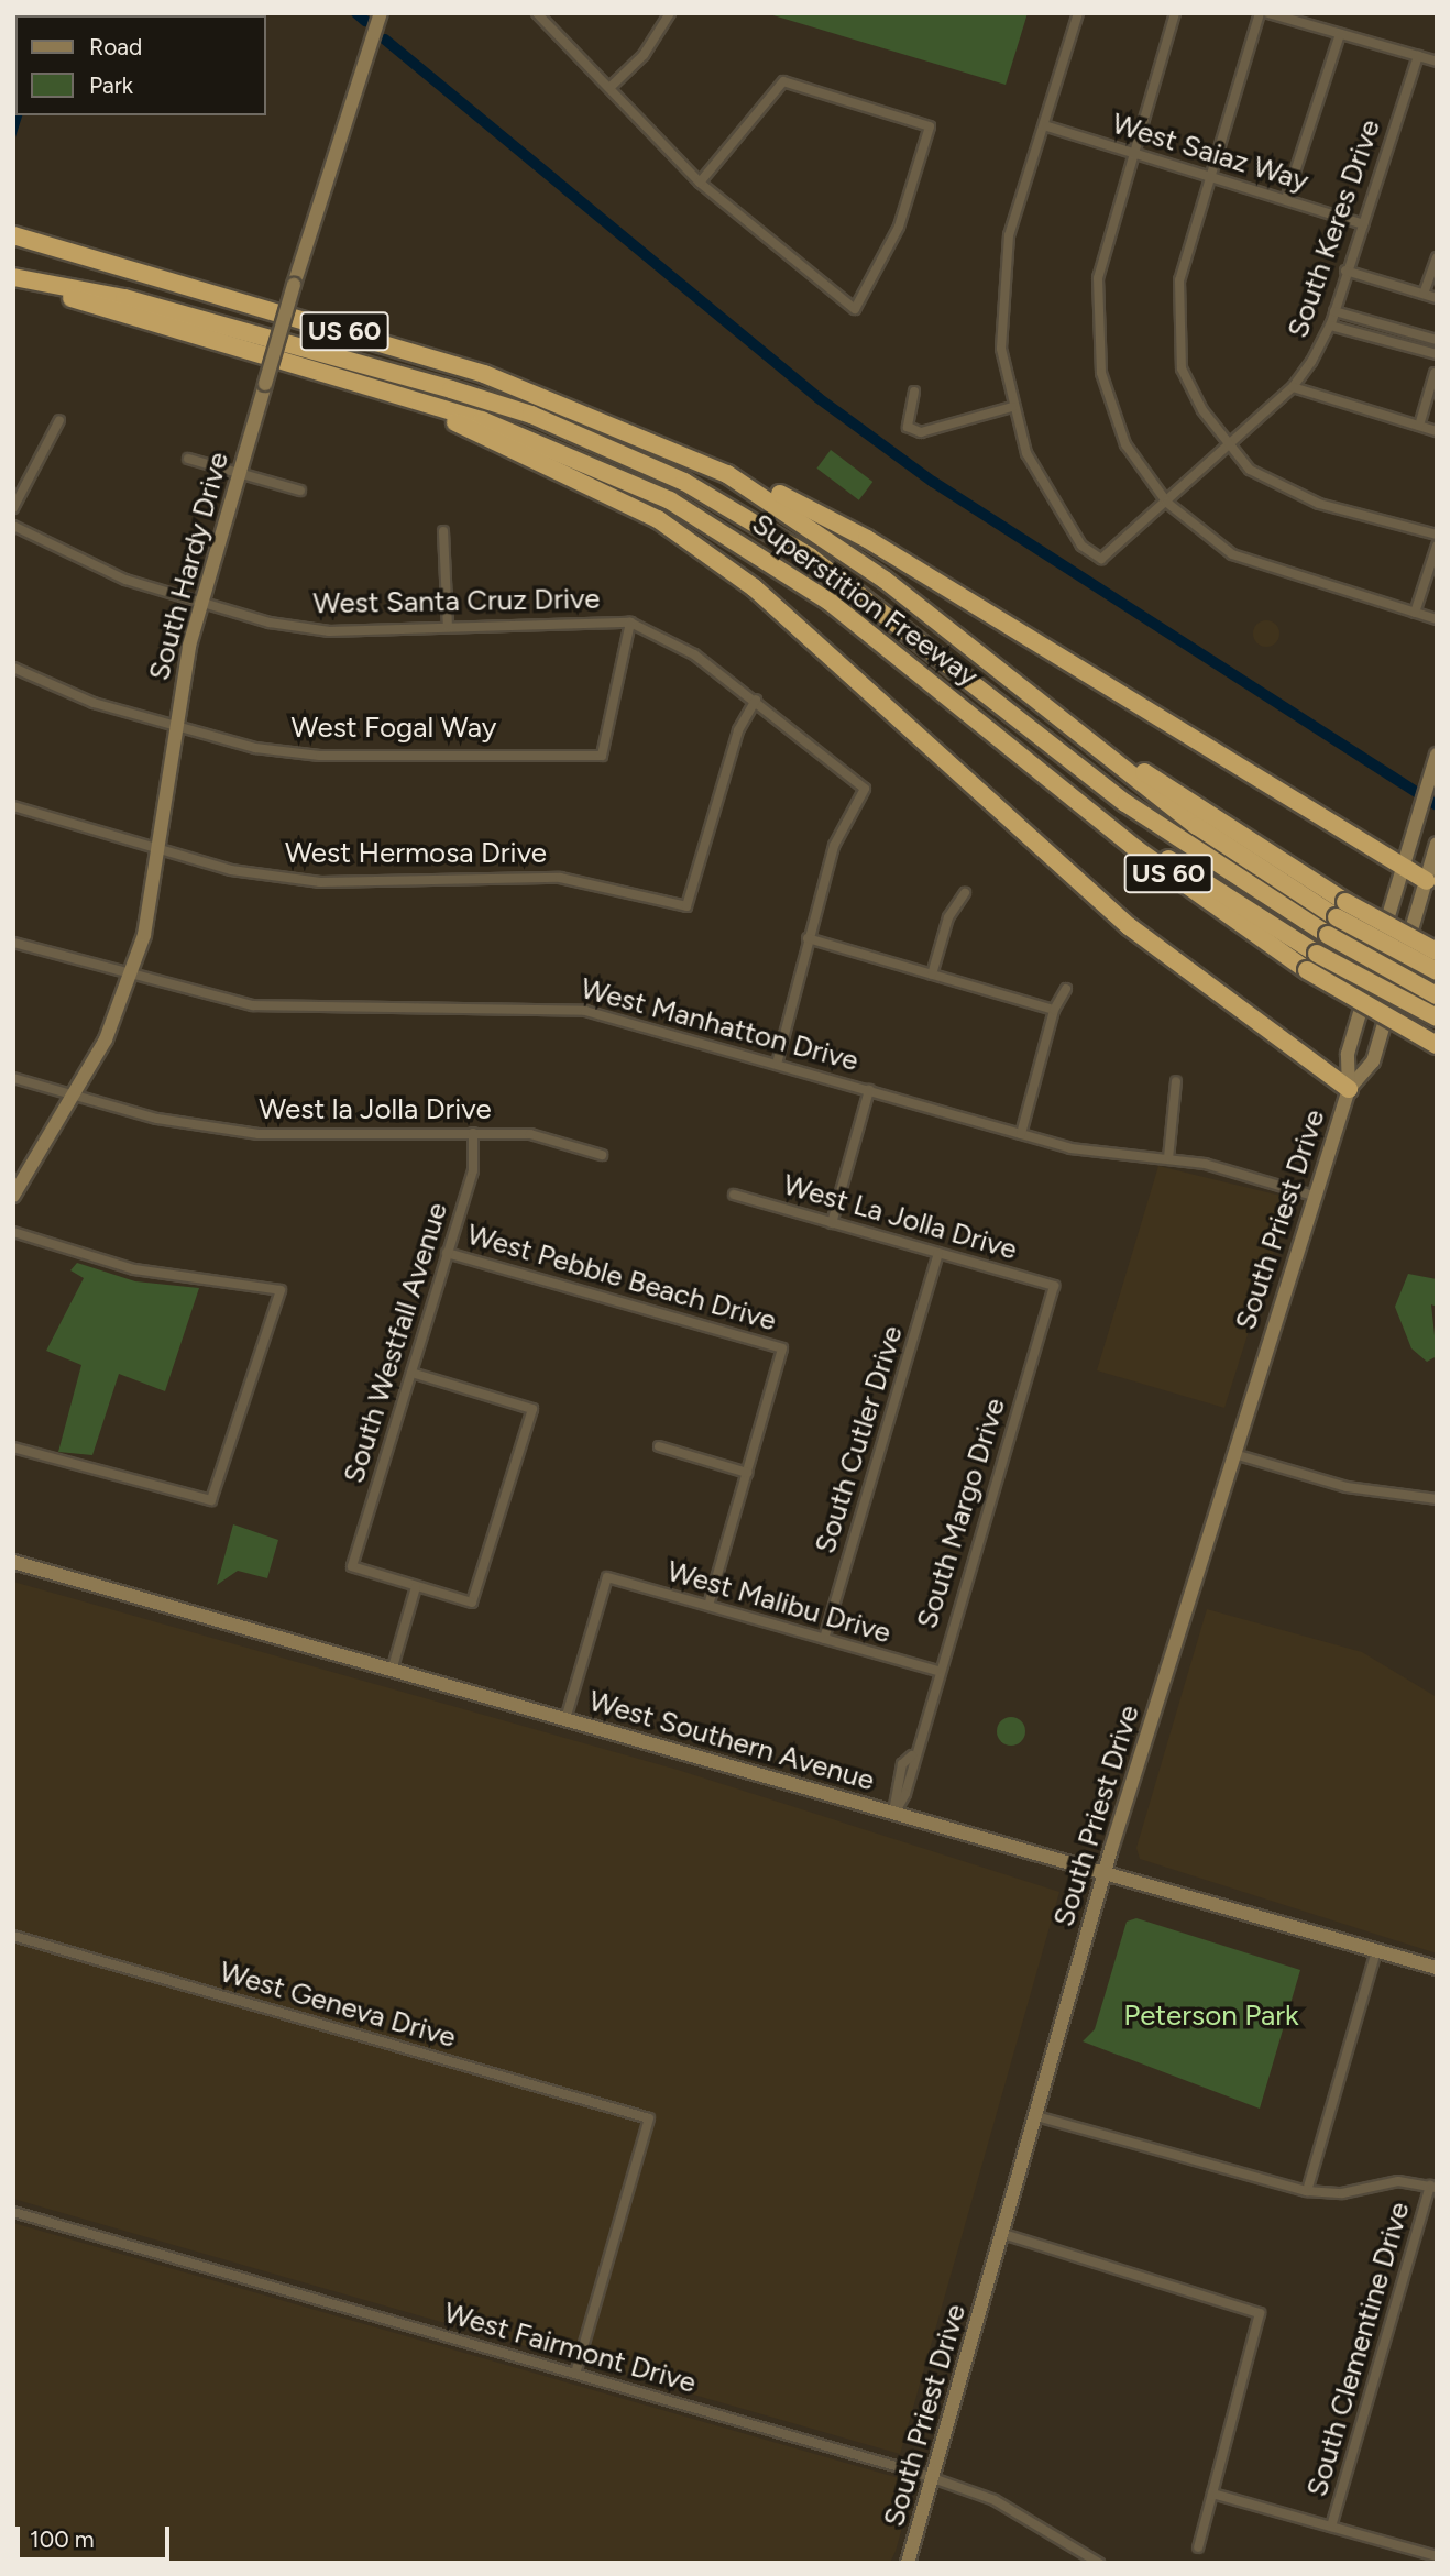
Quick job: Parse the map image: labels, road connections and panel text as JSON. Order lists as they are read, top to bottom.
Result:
{
  "streets": {
    "highway": ["US 60", "Superstition Freeway"],
    "main road": ["South Hardy Drive", "South Priest Drive", "West Southern Avenue"],
    "street": [
      "West Saiaz Way",
      "South Keres Drive",
      "West Santa Cruz Drive",
      "West Fogal Way",
      "West Hermosa Drive",
      "West Manhatton Drive",
      "West la Jolla Drive",
      "West La Jolla Drive",
      "West Pebble Beach Drive",
      "South Westfall Avenue",
      "South Cutler Drive",
      "South Margo Drive",
      "West Malibu Drive",
      "West Geneva Drive",
      "West Fairmont Drive",
      "South Clementine Drive"
    ]
  },
  "crossings": [
    ["West Saiaz Way", "South Keres Drive"],
    ["South Hardy Drive", "West Santa Cruz Drive"],
    ["South Hardy Drive", "West Fogal Way"],
    ["South Hardy Drive", "West Hermosa Drive"],
    ["South Hardy Drive", "West Manhatton Drive"],
    ["South Hardy Drive", "West la Jolla Drive"],
    ["West Santa Cruz Drive", "West Fogal Way"],
    ["West Santa Cruz Drive", "West Hermosa Drive"],
    ["West Manhatton Drive", "South Priest Drive"],
    ["West la Jolla Drive", "South Westfall Avenue"],
    ["West La Jolla Drive", "South Cutler Drive"],
    ["West La Jolla Drive", "South Margo Drive"],
    ["South Priest Drive", "West Southern Avenue"],
    ["South Priest Drive", "West Fairmont Drive"],
    ["West Pebble Beach Drive", "South Westfall Avenue"],
    ["South Cutler Drive", "West Malibu Drive"],
    ["South Margo Drive", "West Malibu Drive"],
    ["South Margo Drive", "West Southern Avenue"],
    ["West Malibu Drive", "West Southern Avenue"],
    ["West Geneva Drive", "West Fairmont Drive"]
  ],
  "parks": ["Peterson Park"],
  "legend": ["Road", "Park"],
  "scale_bar": "100 m"
}
